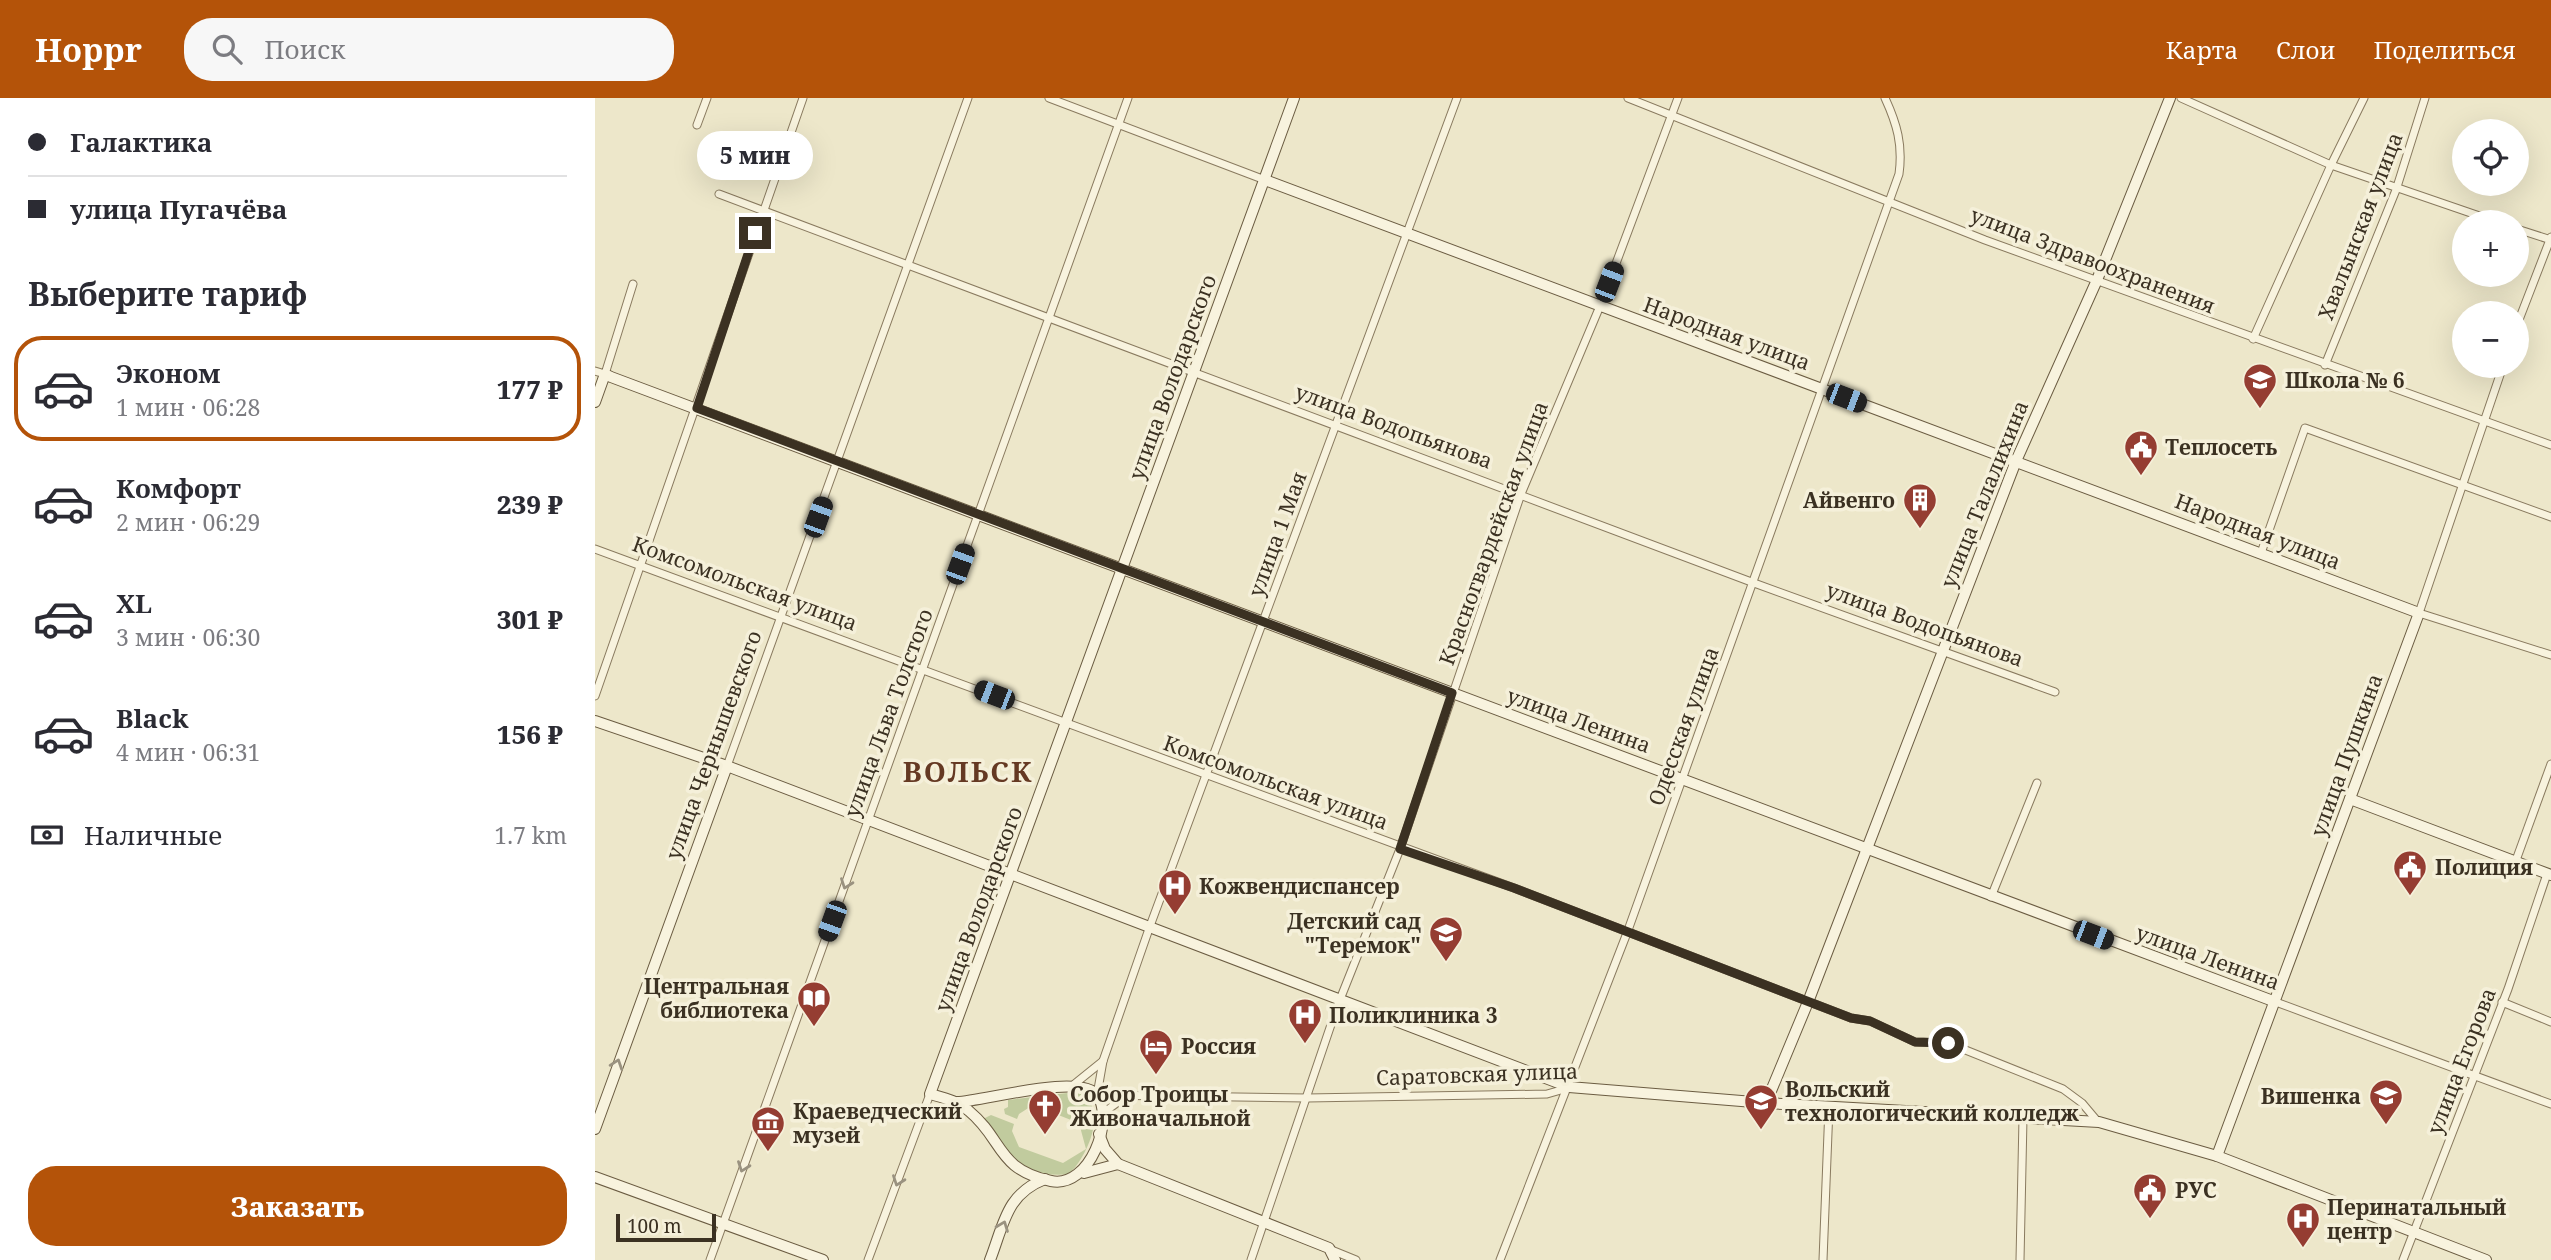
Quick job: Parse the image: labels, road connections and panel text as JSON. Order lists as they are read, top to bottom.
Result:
{
  "streets": {
    "street": [
      "Хвалынская улица",
      "улица Здравоохранения",
      "Народная улица",
      "улица Володарского",
      "улица Водопьянова",
      "улица Талалихина",
      "Красногвардейская улица",
      "улица 1 Мая",
      "Комсомольская улица",
      "улица Льва Толстого",
      "улица Ленина",
      "Одесская улица",
      "улица Чернышевского",
      "улица Пушкина",
      "улица Егорова",
      "Саратовская улица"
    ]
  },
  "crossings": [
    ["Хвалынская улица", "улица Здравоохранения"],
    ["улица Здравоохранения", "улица Талалихина"],
    ["улица Здравоохранения", "Красногвардейская улица"],
    ["улица Здравоохранения", "Одесская улица"],
    ["улица Здравоохранения", "улица Пушкина"],
    ["Народная улица", "улица Володарского"],
    ["Народная улица", "улица Талалихина"],
    ["Народная улица", "Красногвардейская улица"],
    ["Народная улица", "улица 1 Мая"],
    ["Народная улица", "улица Льва Толстого"],
    ["Народная улица", "Одесская улица"],
    ["Народная улица", "улица Пушкина"],
    ["улица Володарского", "улица Водопьянова"],
    ["улица Володарского", "Комсомольская улица"],
    ["улица Володарского", "улица Ленина"],
    ["улица Водопьянова", "улица Талалихина"],
    ["улица Водопьянова", "Красногвардейская улица"],
    ["улица Водопьянова", "улица 1 Мая"],
    ["улица Водопьянова", "улица Льва Толстого"],
    ["улица Водопьянова", "Одесская улица"],
    ["улица Водопьянова", "улица Чернышевского"],
    ["улица Талалихина", "Комсомольская улица"],
    ["улица Талалихина", "улица Ленина"],
    ["улица Талалихина", "Саратовская улица"],
    ["Красногвардейская улица", "Комсомольская улица"],
    ["Красногвардейская улица", "улица Ленина"],
    ["Красногвардейская улица", "Саратовская улица"],
    ["улица 1 Мая", "Комсомольская улица"],
    ["улица 1 Мая", "улица Ленина"],
    ["улица 1 Мая", "Саратовская улица"],
    ["Комсомольская улица", "улица Льва Толстого"],
    ["Комсомольская улица", "Одесская улица"],
    ["Комсомольская улица", "улица Чернышевского"],
    ["Комсомольская улица", "улица Пушкина"],
    ["Комсомольская улица", "улица Егорова"],
    ["Комсомольская улица", "Саратовская улица"],
    ["улица Льва Толстого", "улица Ленина"],
    ["улица Ленина", "Одесская улица"],
    ["улица Ленина", "улица Чернышевского"],
    ["улица Ленина", "улица Пушкина"],
    ["улица Ленина", "улица Егорова"],
    ["Одесская улица", "Саратовская улица"]
  ],
  "one_way": ["улица Чернышевского"],
  "districts": ["ВОЛЬСК"],
  "places": {
    "school or university": [
      "Школа № 6",
      "Детский сад \"Теремок\"",
      "Вишенка",
      "Вольский технологический колледж"
    ],
    "public building": ["Теплосеть", "Полиция", "РУС"],
    "building": ["Айвенго"],
    "hospital": ["Кожвендиспансер", "Поликлиника 3", "Перинатальный центр"],
    "library": ["Центральная библиотека"],
    "hotel": ["Россия"],
    "church": ["Собор Троицы Живоначальной"],
    "museum": ["Краеведческий музей"]
  },
  "scale_bar": "100 m",
  "page": {
    "header": "Hoppr",
    "search": "Поиск",
    "nav": ["Карта", "Слои", "Поделиться"],
    "banner": ["Галактика", "улица Пугачёва"],
    "map_buttons": ["+", "−"],
    "bubble": "5 мин",
    "heading": "Выберите тариф",
    "list": [
      {
        "name": "Эконом",
        "note": "1 мин · 06:28",
        "value": "177 ₽"
      },
      {
        "name": "Комфорт",
        "note": "2 мин · 06:29",
        "value": "239 ₽"
      },
      {
        "name": "XL",
        "note": "3 мин · 06:30",
        "value": "301 ₽"
      },
      {
        "name": "Black",
        "note": "4 мин · 06:31",
        "value": "156 ₽"
      }
    ],
    "pay": ["Наличные", "1.7 km"],
    "buttons": "Заказать",
    "scale": "100 m"
  }
}
